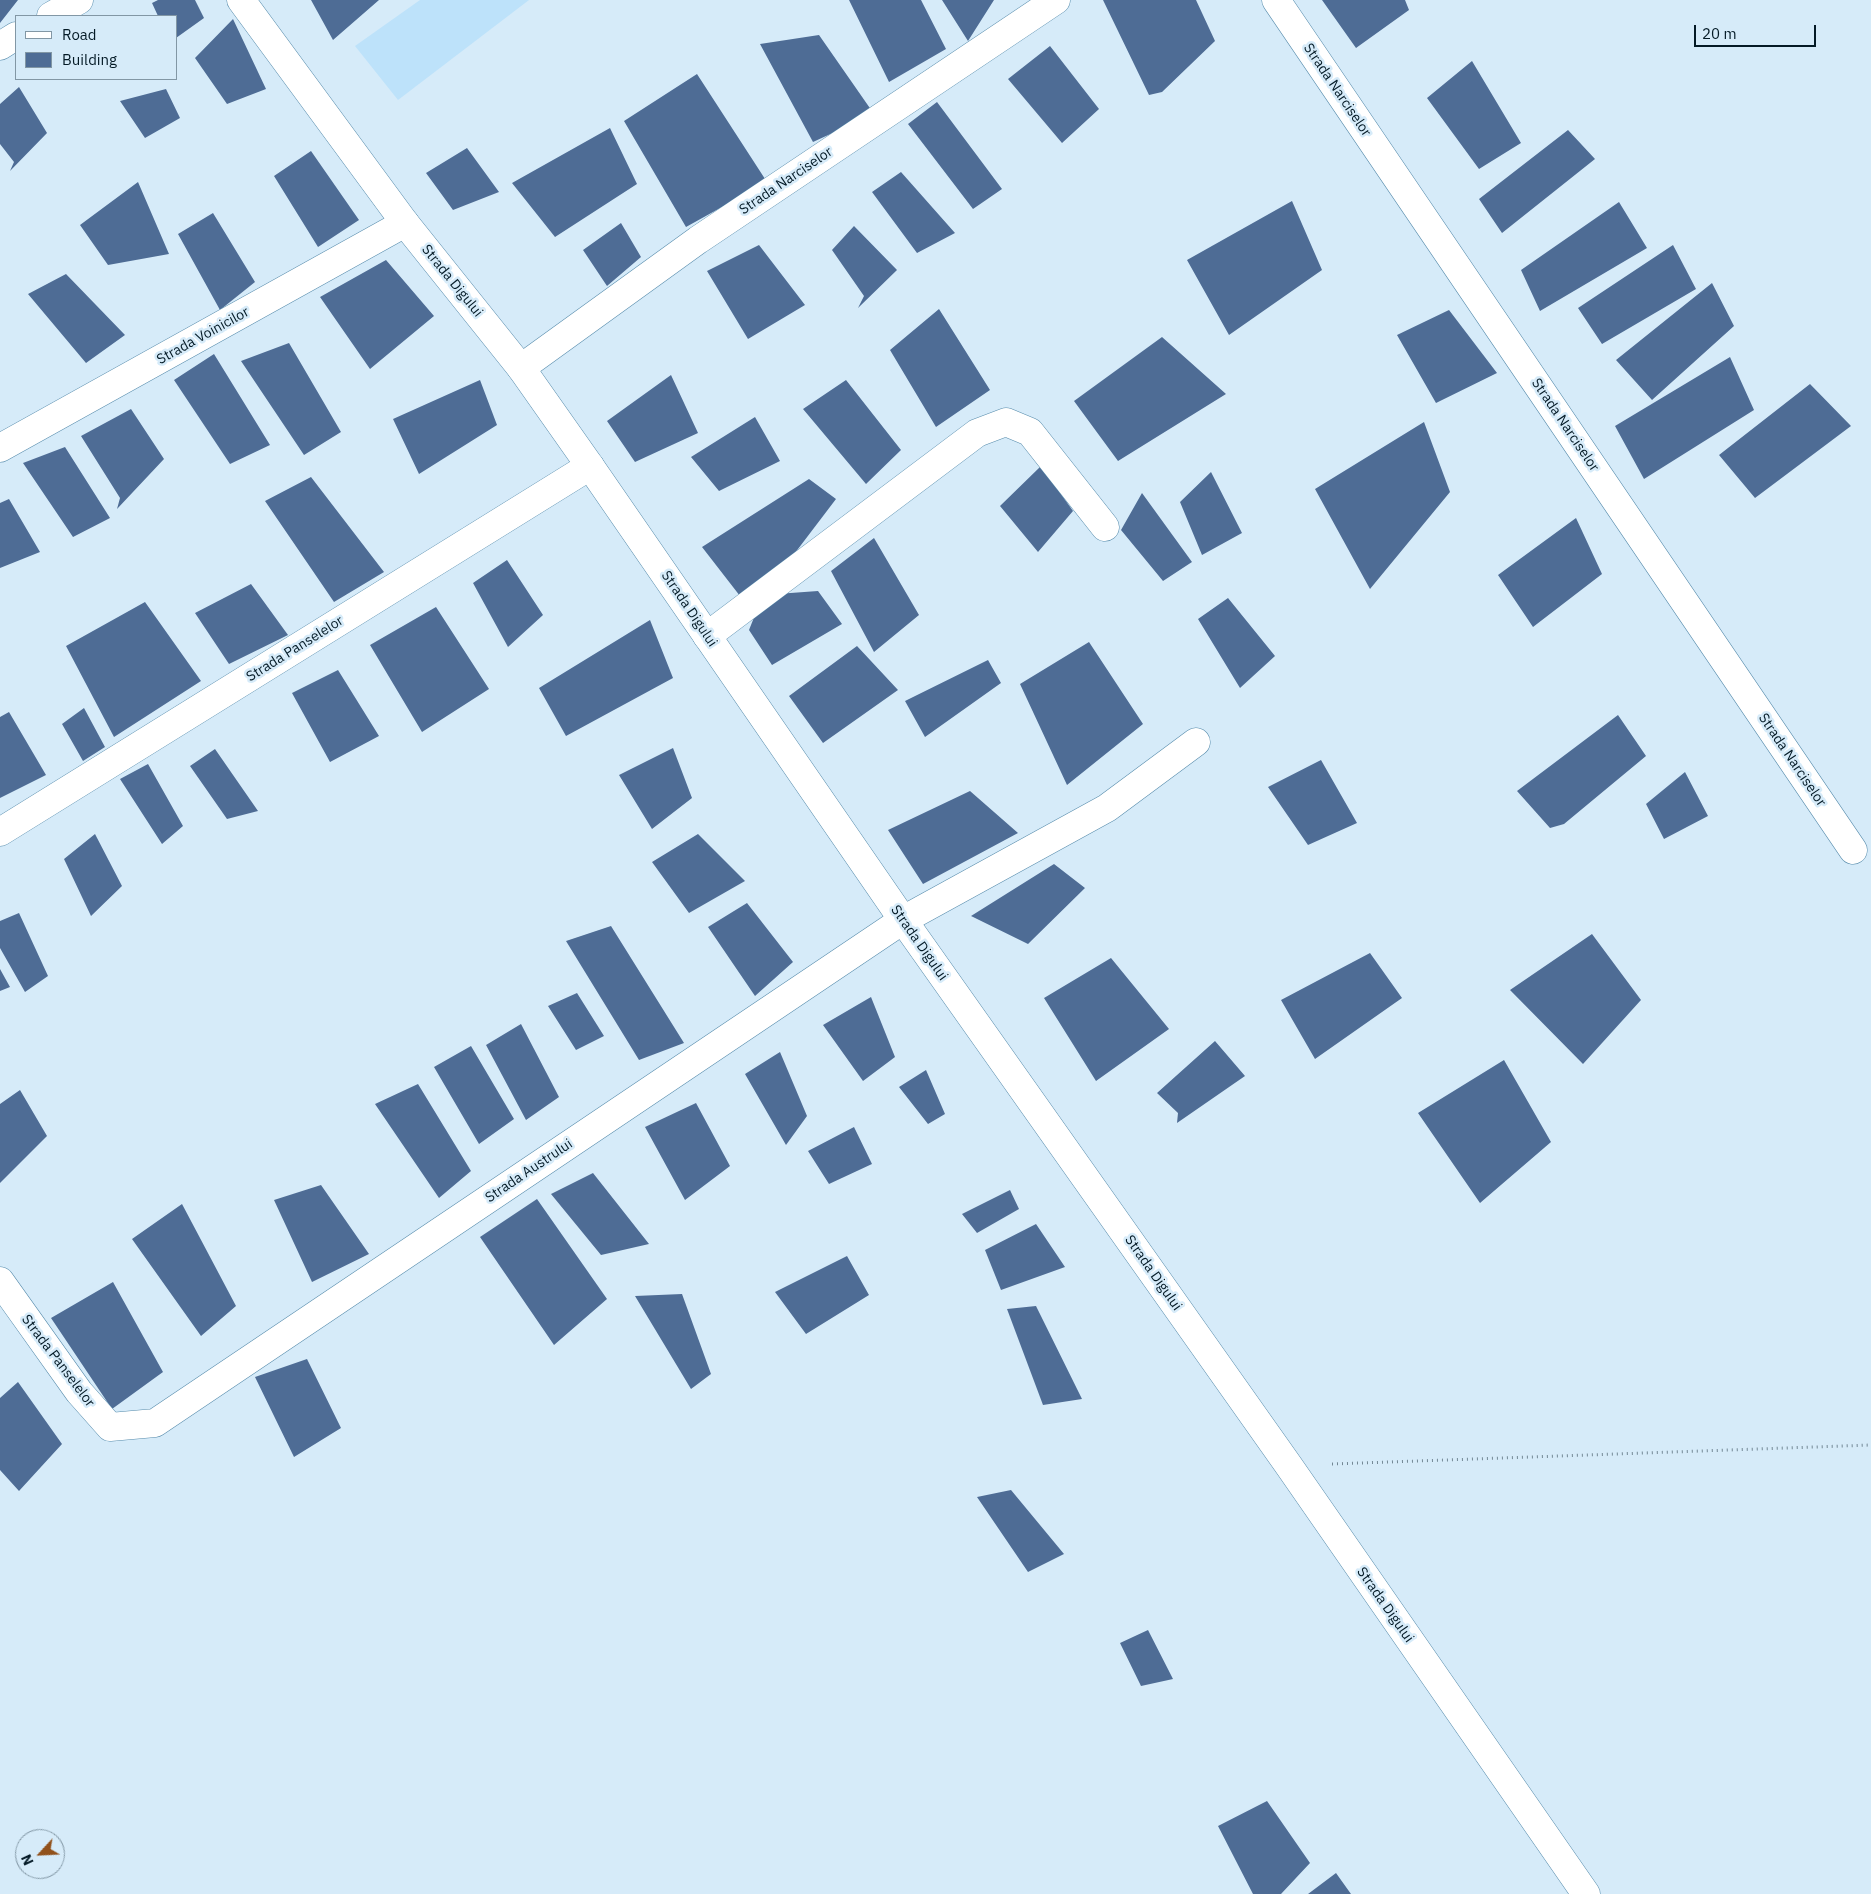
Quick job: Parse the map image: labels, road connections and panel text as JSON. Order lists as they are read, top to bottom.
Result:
{
  "streets": {
    "street": [
      "Strada Narciselor",
      "Strada Digului",
      "Strada Voinicilor",
      "Strada Panselelor",
      "Strada Austrului"
    ]
  },
  "crossings": [
    ["Strada Narciselor", "Strada Digului"],
    ["Strada Digului", "Strada Voinicilor"],
    ["Strada Digului", "Strada Panselelor"],
    ["Strada Digului", "Strada Austrului"],
    ["Strada Panselelor", "Strada Austrului"]
  ],
  "legend": ["Road", "Building"],
  "scale_bar": "20 m",
  "north": "bottom left"
}
